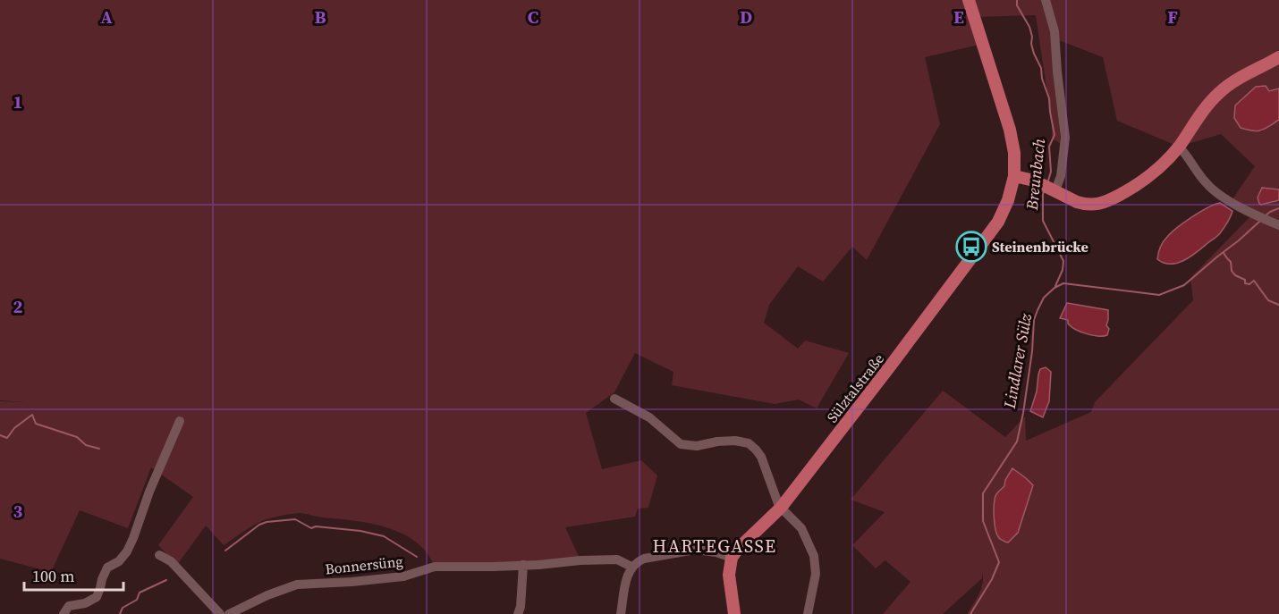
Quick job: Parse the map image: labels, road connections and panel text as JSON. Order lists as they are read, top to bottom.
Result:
{
  "streets": {
    "main road": ["Sülztalstraße"],
    "street": ["Bonnersüng"]
  },
  "districts": ["HARTEGASSE"],
  "water": ["Breunbach", "Lindlarer Sülz"],
  "places": {
    "bus stop": ["Steinenbrücke"]
  },
  "scale_bar": "100 m",
  "grid": {
    "columns": [
      "A",
      "B",
      "C",
      "D",
      "E",
      "F"
    ],
    "rows": ["1", "2", "3"]
  }
}
